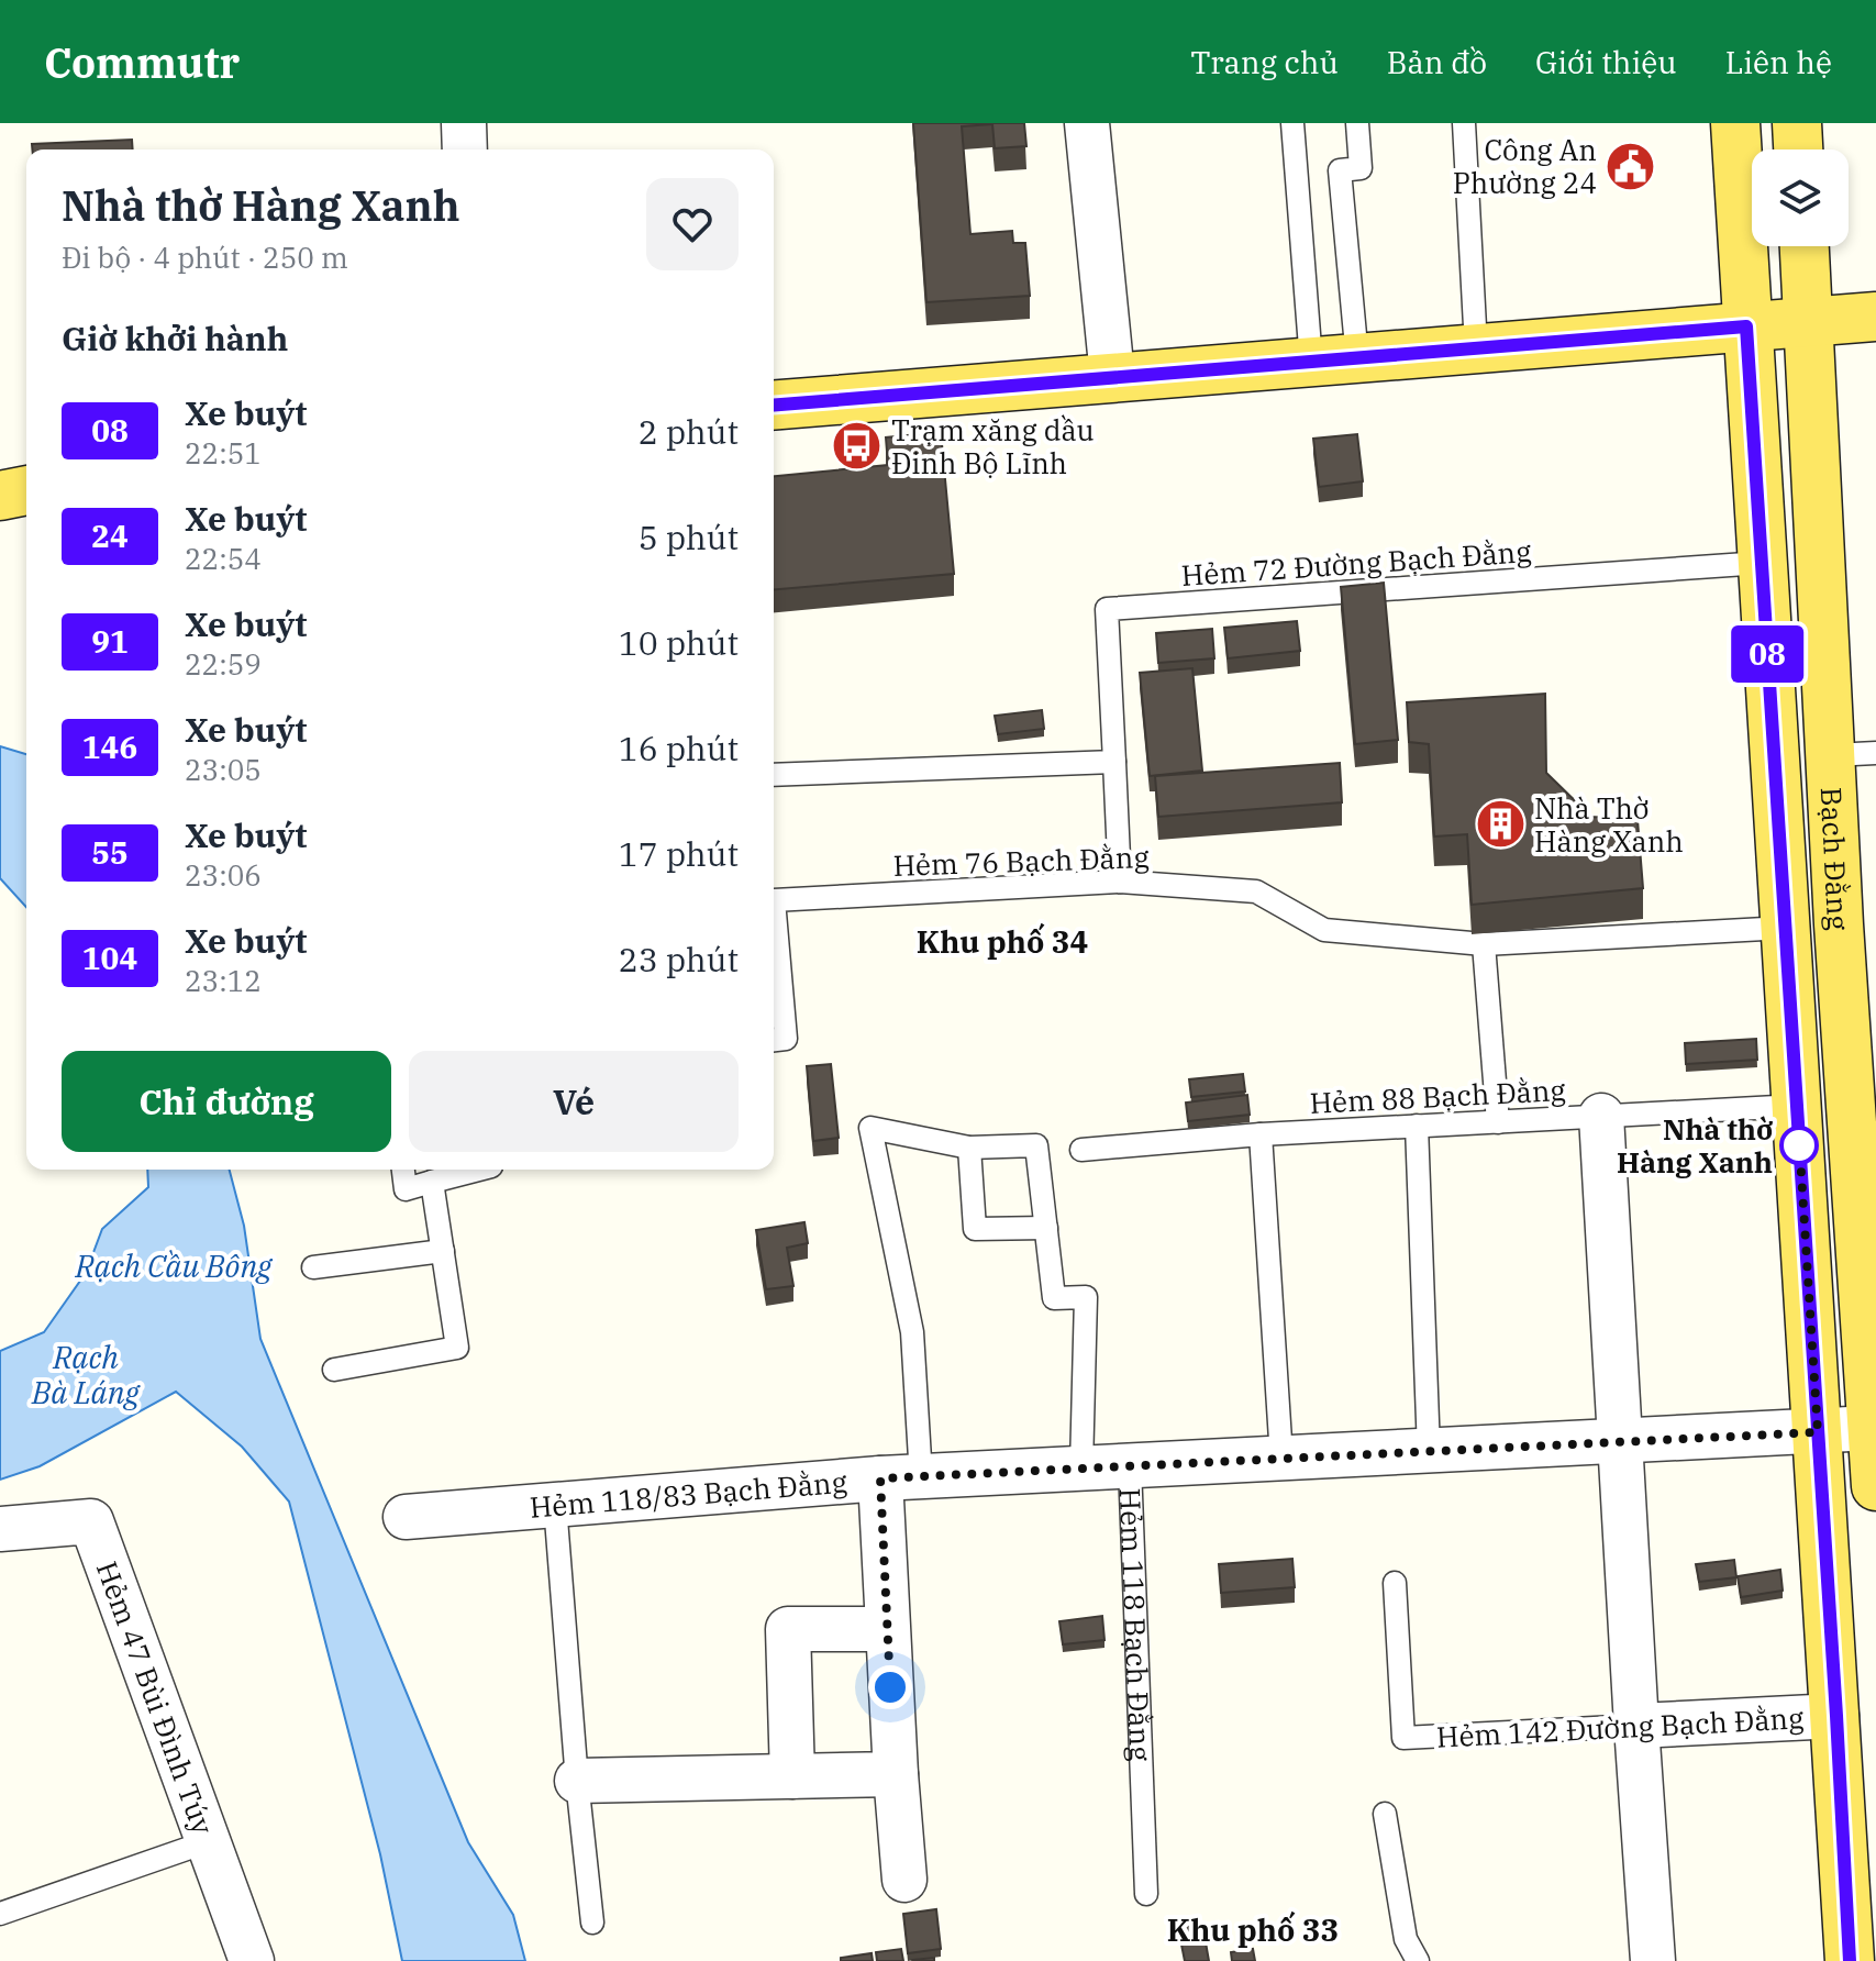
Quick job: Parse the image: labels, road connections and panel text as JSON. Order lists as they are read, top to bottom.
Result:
{
  "streets": {
    "main road": ["Bạch Đằng"],
    "street": [
      "Hẻm 118/83 Bạch Đằng",
      "Hẻm 118 Bạch Đằng",
      "Hẻm 47 Bùi Đình Túy",
      "Hẻm 142 Đường Bạch Đằng"
    ],
    "lane": ["Hẻm 72 Đường Bạch Đằng", "Hẻm 76 Bạch Đằng", "Hẻm 88 Bạch Đằng"]
  },
  "crossings": [
    ["Hẻm 72 Đường Bạch Đằng", "Bạch Đằng"],
    ["Hẻm 72 Đường Bạch Đằng", "Hẻm 76 Bạch Đằng"],
    ["Bạch Đằng", "Hẻm 76 Bạch Đằng"],
    ["Bạch Đằng", "Hẻm 88 Bạch Đằng"],
    ["Bạch Đằng", "Hẻm 118 Bạch Đằng"],
    ["Bạch Đằng", "Hẻm 142 Đường Bạch Đằng"],
    ["Hẻm 118/83 Bạch Đằng", "Hẻm 118 Bạch Đằng"]
  ],
  "districts": ["Khu phố 34", "Khu phố 33"],
  "water": ["Rạch Cầu Bông", "Rạch Bà Láng"],
  "places": {
    "public building": ["Công An Phường 24"],
    "bus stop": ["Trạm xăng dầu Đinh Bộ Lĩnh"],
    "building": ["Nhà Thờ Hàng Xanh"],
    "other": ["Nhà thờ Hàng Xanh"]
  },
  "lines": ["bus line 08"],
  "page": {
    "header": "Commutr",
    "nav": [
      "Trang chủ",
      "Bản đồ",
      "Giới thiệu",
      "Liên hệ"
    ],
    "on_map": "08",
    "heading": [
      ["Nhà thờ Hàng Xanh", "Đi bộ · 4 phút · 250 m"],
      "Giờ khởi hành"
    ],
    "list": [
      {
        "mark": "08",
        "name": "Xe buýt",
        "note": "22:51",
        "value": "2 phút"
      },
      {
        "mark": "24",
        "name": "Xe buýt",
        "note": "22:54",
        "value": "5 phút"
      },
      {
        "mark": "91",
        "name": "Xe buýt",
        "note": "22:59",
        "value": "10 phút"
      },
      {
        "mark": "146",
        "name": "Xe buýt",
        "note": "23:05",
        "value": "16 phút"
      },
      {
        "mark": "55",
        "name": "Xe buýt",
        "note": "23:06",
        "value": "17 phút"
      },
      {
        "mark": "104",
        "name": "Xe buýt",
        "note": "23:12",
        "value": "23 phút"
      }
    ],
    "buttons": ["Chỉ đường", "Vé"]
  }
}
